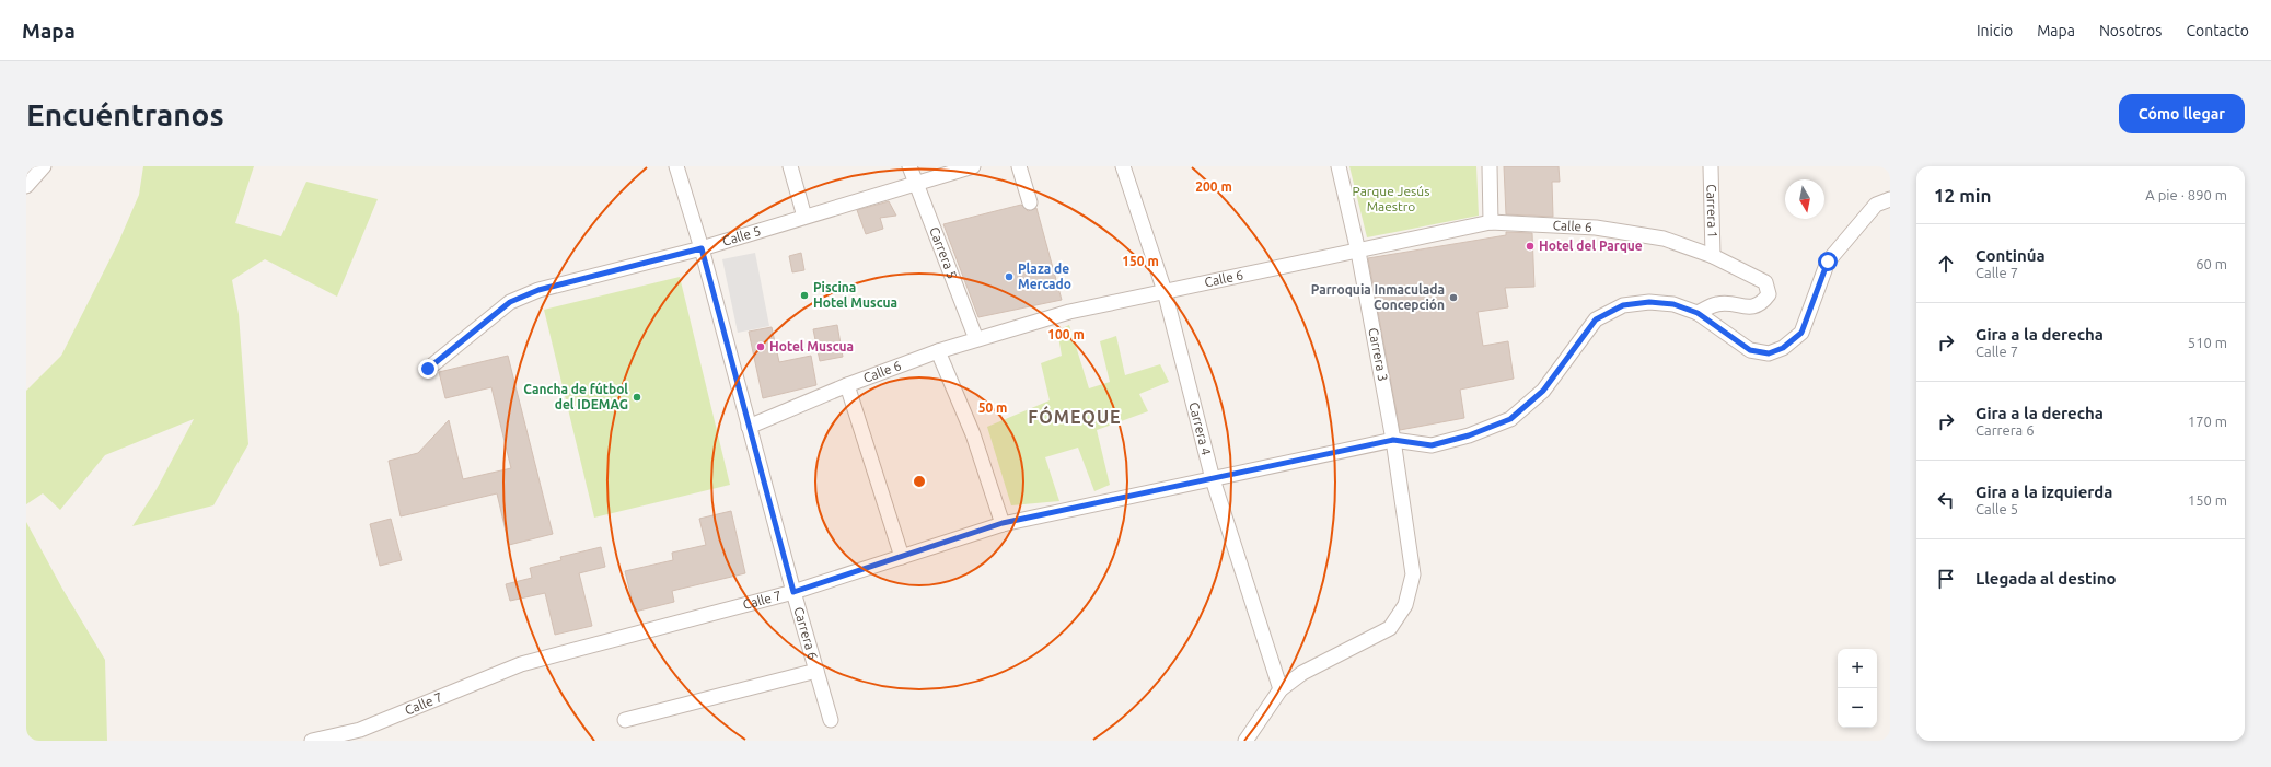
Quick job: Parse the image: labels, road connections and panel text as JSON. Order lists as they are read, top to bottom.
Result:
{
  "streets": {
    "street": [
      "Carrera 1",
      "Calle 6",
      "Calle 5",
      "Carrera 5",
      "Carrera 3",
      "Carrera 4",
      "Calle 7",
      "Carrera 6"
    ]
  },
  "crossings": [
    ["Carrera 1", "Calle 6"],
    ["Calle 6", "Carrera 5"],
    ["Calle 6", "Carrera 3"],
    ["Calle 6", "Carrera 4"],
    ["Calle 6", "Calle 7"],
    ["Calle 6", "Carrera 6"],
    ["Calle 5", "Carrera 5"],
    ["Calle 5", "Carrera 6"],
    ["Carrera 3", "Carrera 4"],
    ["Carrera 3", "Calle 7"],
    ["Carrera 4", "Calle 7"],
    ["Calle 7", "Carrera 6"]
  ],
  "districts": ["FÓMEQUE"],
  "parks": ["Parque Jesús Maestro"],
  "places": [
    "Hotel del Parque",
    "Plaza de Mercado",
    "Piscina Hotel Muscua",
    "Parroquia Inmaculada Concepción",
    "Hotel Muscua",
    "Cancha de fútbol del IDEMAG"
  ],
  "north": "bottom",
  "page": {
    "header": "Mapa",
    "nav": [
      "Inicio",
      "Mapa",
      "Nosotros",
      "Contacto"
    ],
    "buttons": "Cómo llegar",
    "title": "Encuéntranos",
    "heading": ["12 min", "A pie · 890 m"],
    "list": [
      ["Continúa", "Calle 7", "60 m"],
      ["Gira a la derecha", "Calle 7", "510 m"],
      ["Gira a la derecha", "Carrera 6", "170 m"],
      ["Gira a la izquierda", "Calle 5", "150 m"],
      "Llegada al destino"
    ],
    "map_buttons": ["+", "−"]
  },
  "rings": [
    "200 m",
    "150 m",
    "100 m",
    "50 m"
  ]
}
